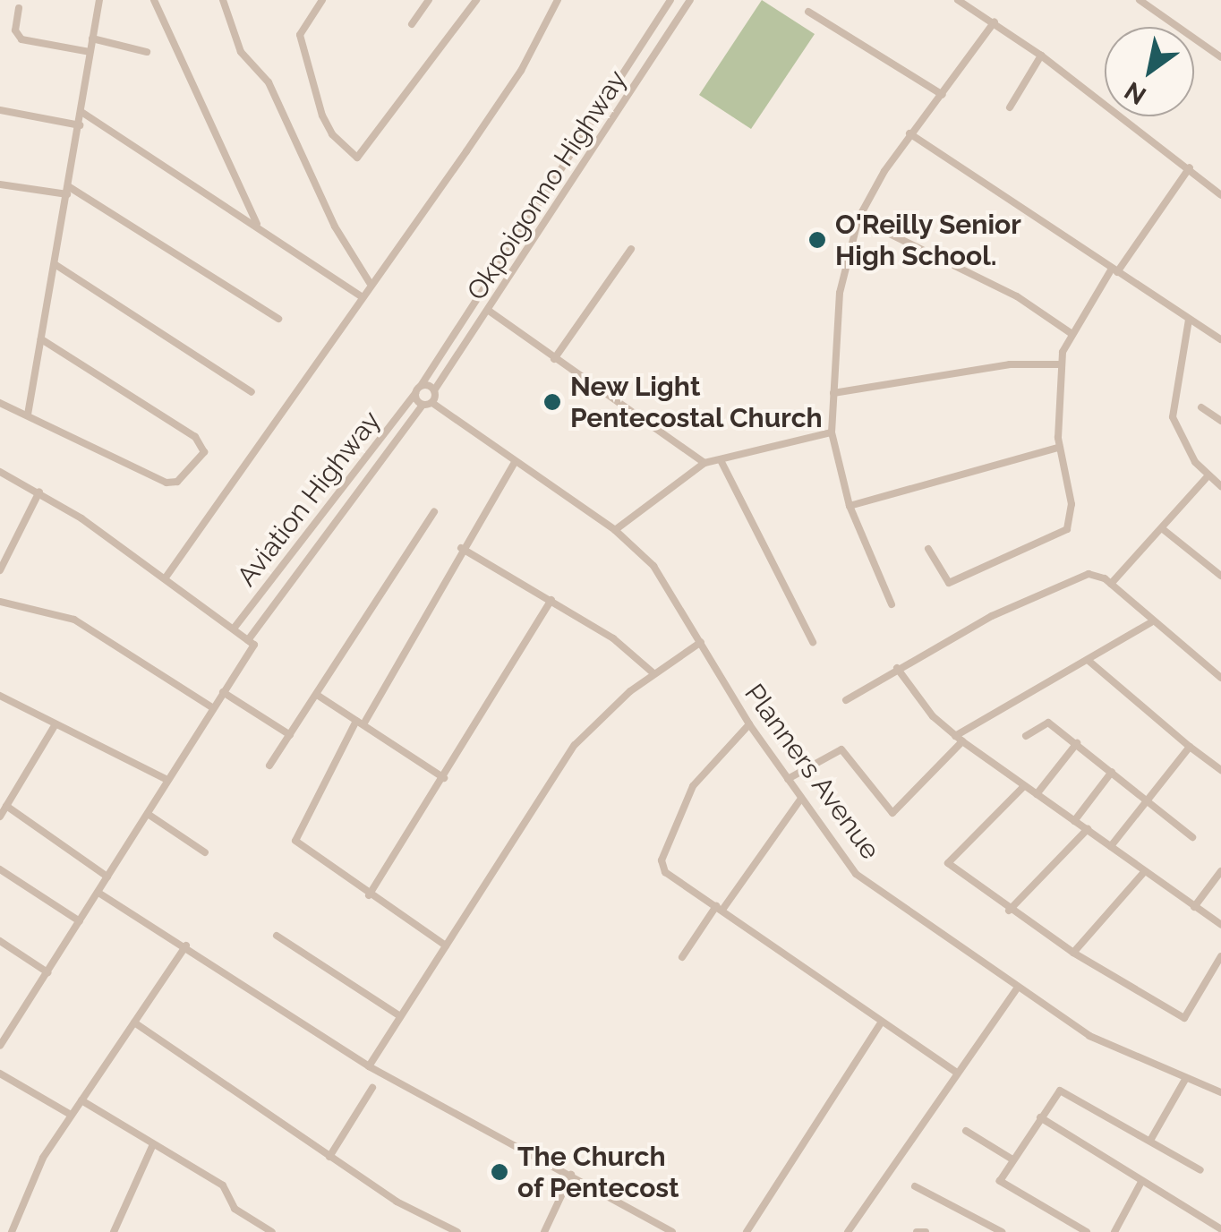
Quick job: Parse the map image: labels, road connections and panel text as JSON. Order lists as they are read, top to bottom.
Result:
{
  "streets": {
    "street": ["Okpoigonno Highway", "Aviation Highway", "Planners Avenue"]
  },
  "crossings": [
    ["Okpoigonno Highway", "Aviation Highway"]
  ],
  "places": ["O'Reilly Senior High School.", "New Light Pentecostal Church", "The Church of Pentecost"],
  "north": "bottom left"
}
